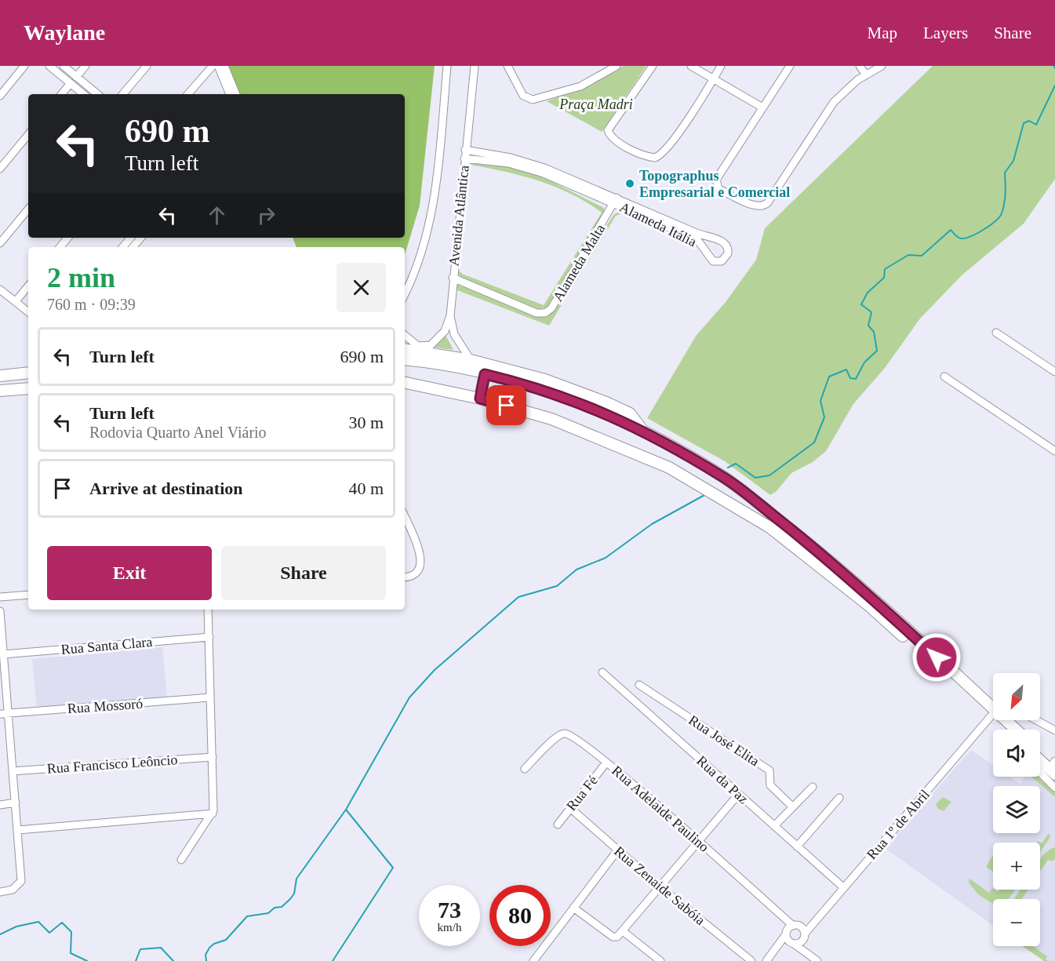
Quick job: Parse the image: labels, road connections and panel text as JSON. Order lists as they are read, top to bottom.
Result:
{
  "streets": {
    "street": [
      "Avenida Atlântica",
      "Alameda Itália",
      "Alameda Malta",
      "Rua Santa Clara",
      "Rua Mossoró",
      "Rua José Elita",
      "Rua Francisco Leôncio",
      "Rua da Paz",
      "Rua Fé",
      "Rua Adelaide Paulino",
      "Rua 1º de Abril",
      "Rua Zenaide Sabóia"
    ]
  },
  "crossings": [
    ["Avenida Atlântica", "Alameda Itália"],
    ["Avenida Atlântica", "Alameda Malta"],
    ["Alameda Itália", "Alameda Malta"],
    ["Rua da Paz", "Rua 1º de Abril"],
    ["Rua Fé", "Rua Adelaide Paulino"],
    ["Rua Fé", "Rua Zenaide Sabóia"],
    ["Rua Adelaide Paulino", "Rua 1º de Abril"]
  ],
  "parks": ["Praça Madri"],
  "places": ["Topographus Empresarial e Comercial"],
  "north": "bottom left",
  "page": {
    "header": "Waylane",
    "nav": ["Map", "Layers", "Share"],
    "turn": ["690 m", "Turn left"],
    "heading": ["2 min", "760 m · 09:39"],
    "list": [
      {
        "name": "Turn left",
        "value": "690 m"
      },
      {
        "name": "Turn left",
        "note": "Rodovia Quarto Anel Viário",
        "value": "30 m"
      },
      {
        "name": "Arrive at destination",
        "value": "40 m"
      }
    ],
    "buttons": ["Exit", "Share"],
    "map_buttons": ["+", "−"],
    "speed": "73 km/h",
    "limit": "80"
  }
}
